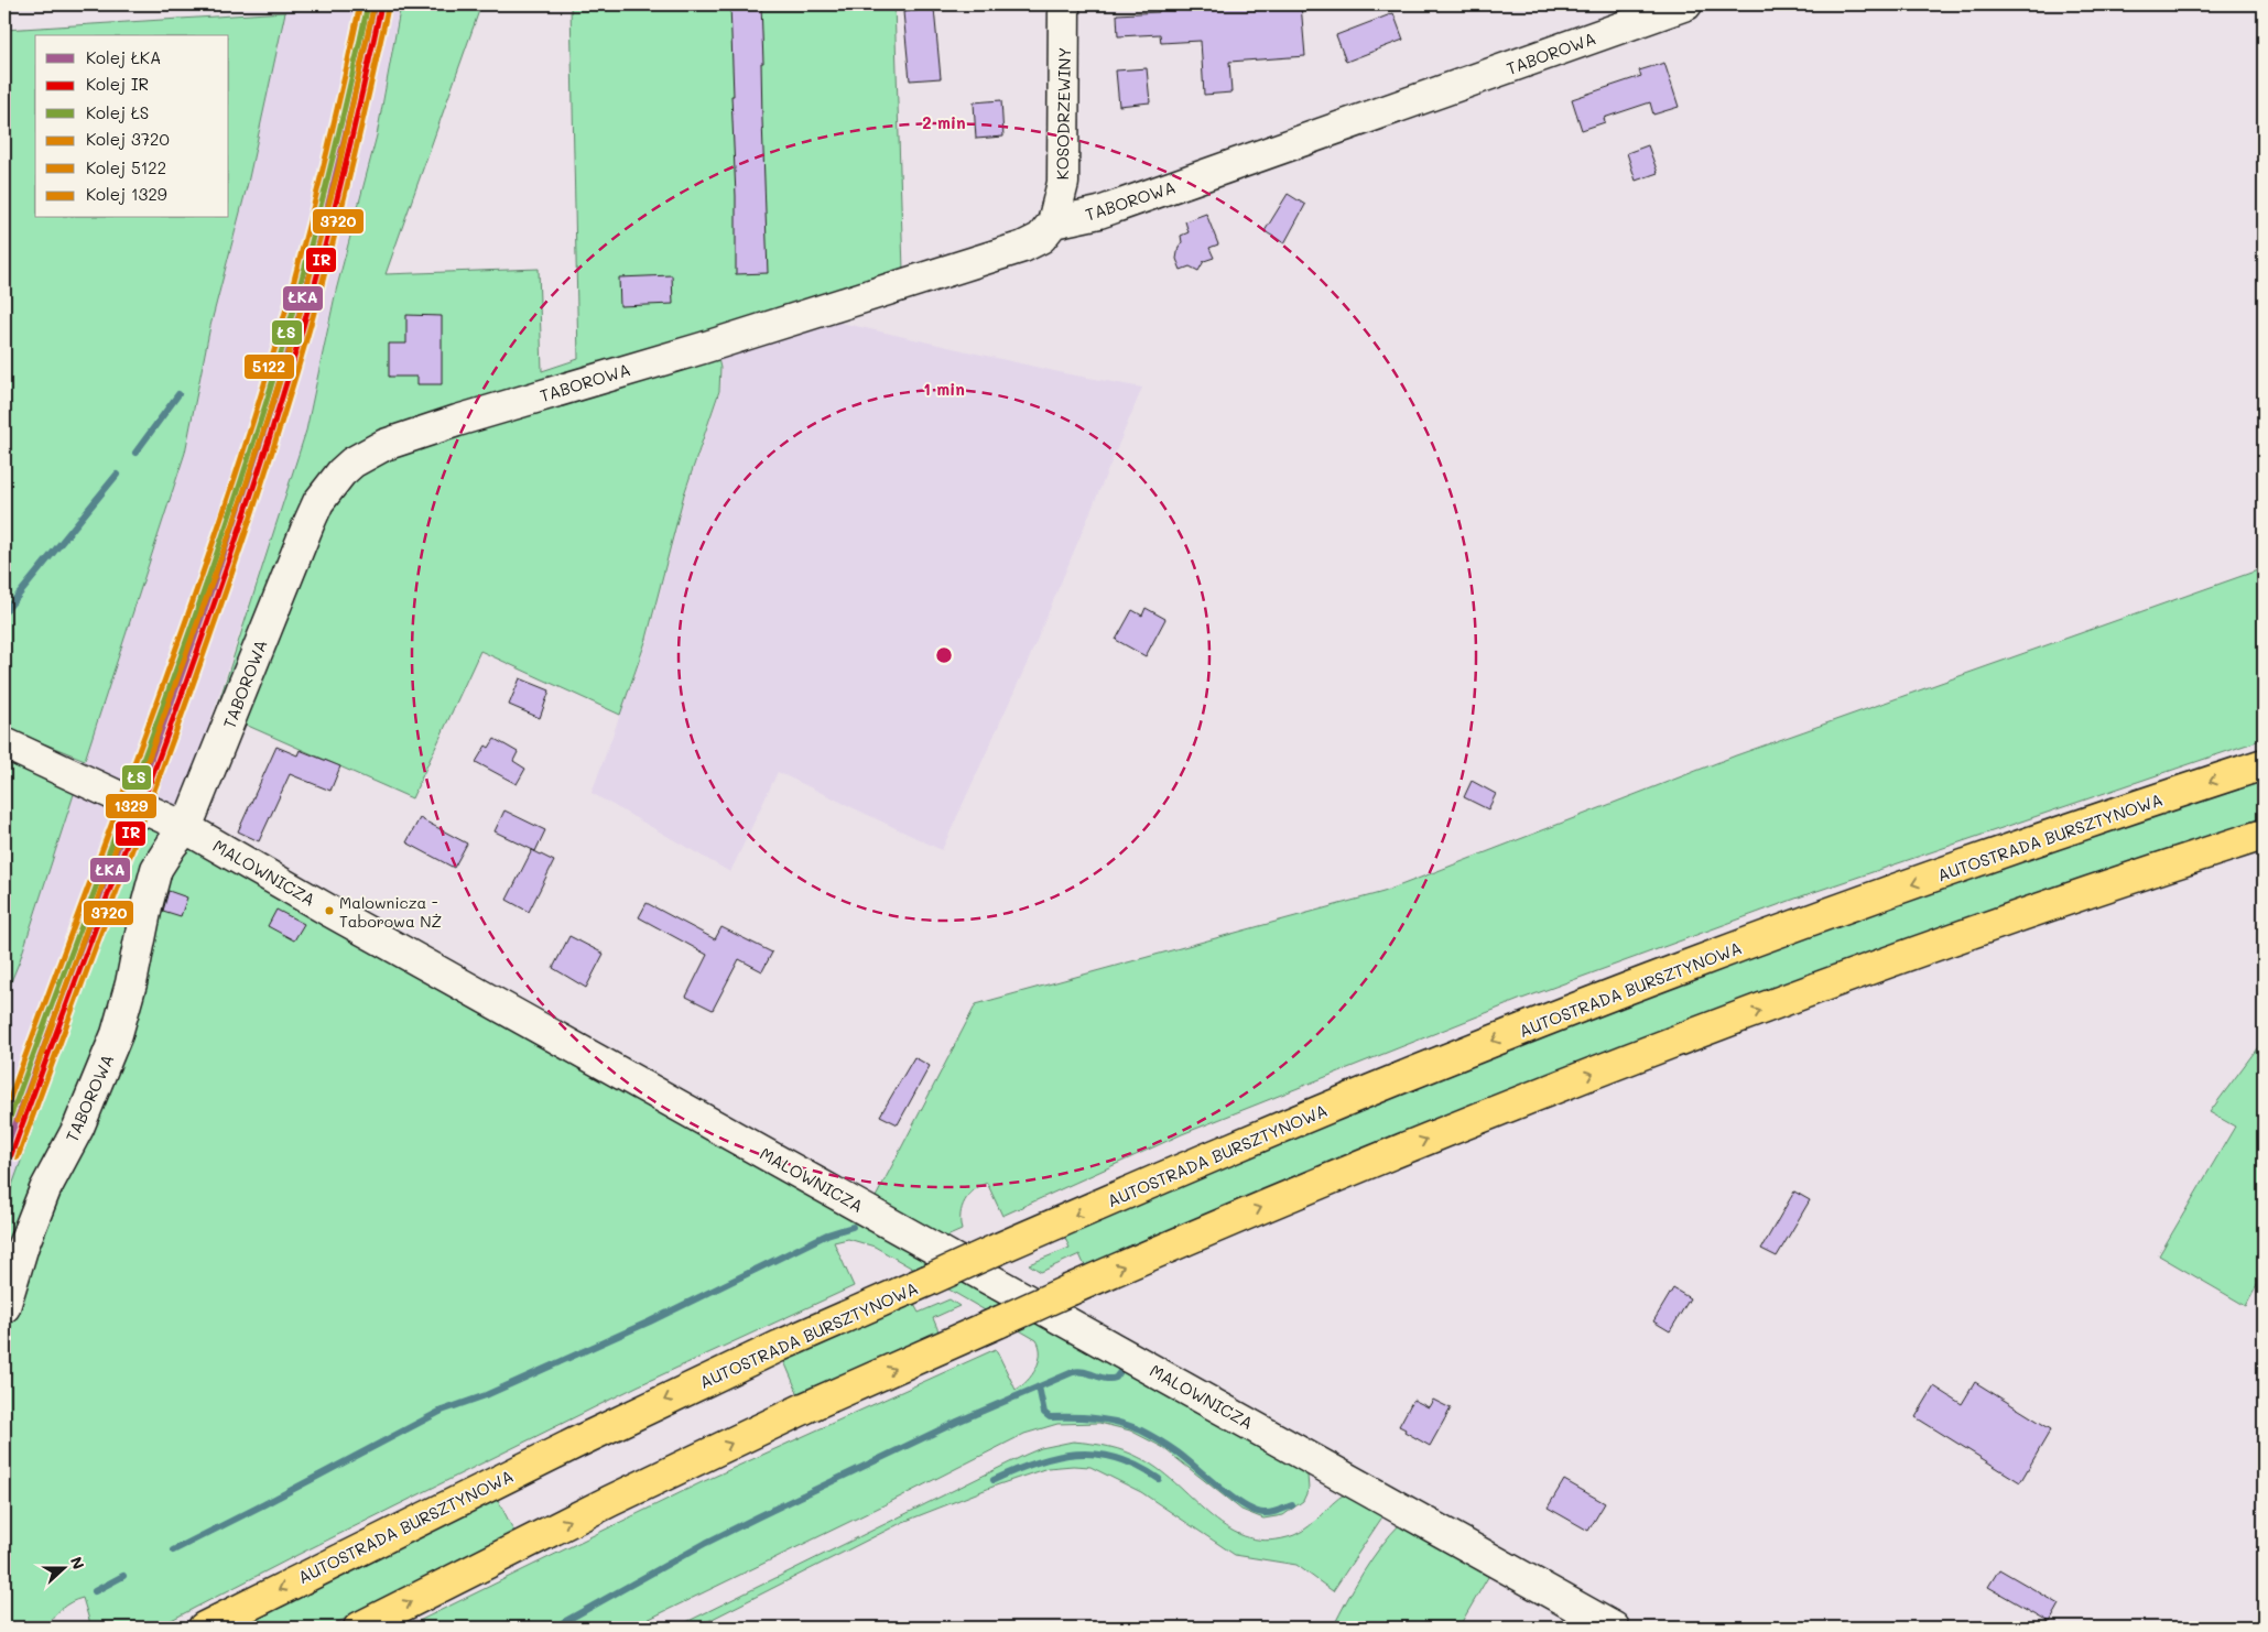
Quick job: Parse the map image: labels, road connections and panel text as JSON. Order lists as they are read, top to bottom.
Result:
{
  "streets": {
    "highway": ["AUTOSTRADA BURSZTYNOWA"],
    "street": ["TABOROWA", "KOSODRZEWINY", "MALOWNICZA"]
  },
  "crossings": [
    ["TABOROWA", "KOSODRZEWINY"],
    ["TABOROWA", "MALOWNICZA"]
  ],
  "places": ["Malownicza - Taborowa NŻ"],
  "lines": [
    "rail line ŁKA",
    "rail line ŁS",
    "rail line 5122",
    "rail line IR",
    "rail line 3720",
    "rail line 1329"
  ],
  "legend": [
    "Kolej ŁKA",
    "Kolej IR",
    "Kolej ŁS",
    "Kolej 3720",
    "Kolej 5122",
    "Kolej 1329"
  ],
  "north": "right",
  "rings": ["2 min", "1 min"]
}
